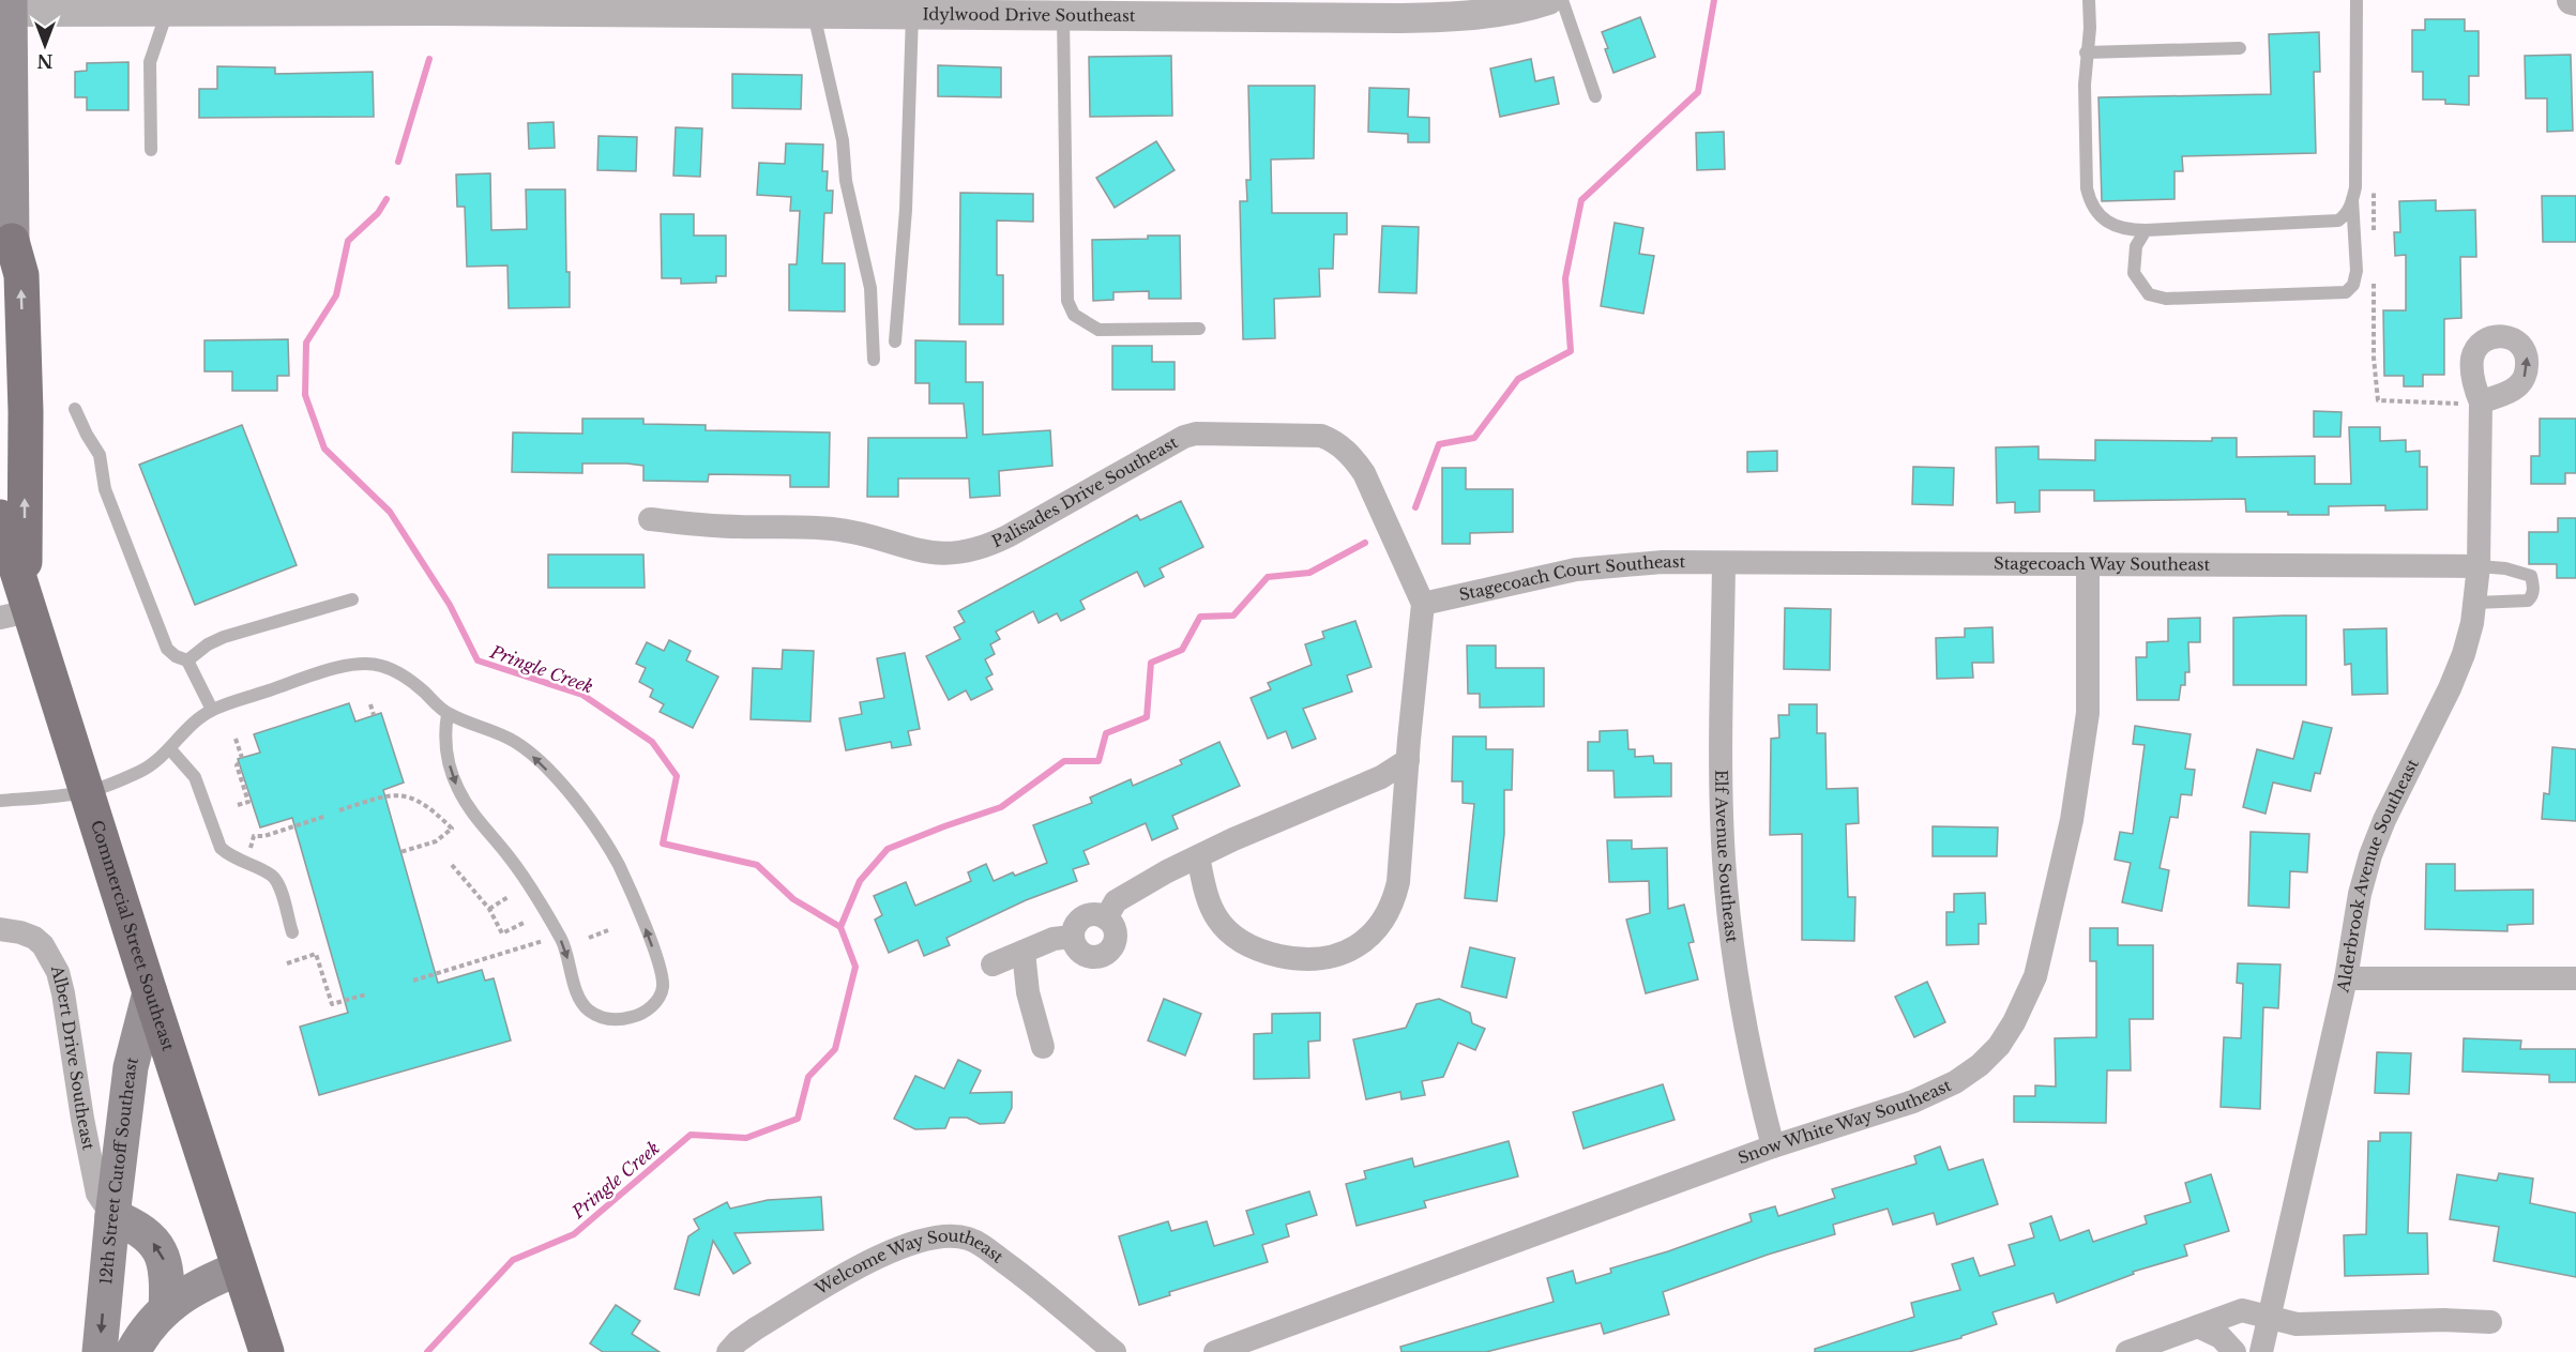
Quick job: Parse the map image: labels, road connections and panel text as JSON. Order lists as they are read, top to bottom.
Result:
{
  "streets": {
    "main road": ["Commercial Street Southeast", "12th Street Cutoff Southeast"],
    "street": [
      "Idylwood Drive Southeast",
      "Palisades Drive Southeast",
      "Stagecoach Way Southeast",
      "Stagecoach Court Southeast",
      "Elf Avenue Southeast",
      "Alderbrook Avenue Southeast",
      "Albert Drive Southeast",
      "Snow White Way Southeast",
      "Welcome Way Southeast"
    ]
  },
  "crossings": [
    ["Palisades Drive Southeast", "Stagecoach Court Southeast"],
    ["Stagecoach Way Southeast", "Stagecoach Court Southeast"],
    ["Stagecoach Way Southeast", "Elf Avenue Southeast"],
    ["Stagecoach Way Southeast", "Alderbrook Avenue Southeast"],
    ["Stagecoach Way Southeast", "Snow White Way Southeast"],
    ["Stagecoach Court Southeast", "Elf Avenue Southeast"],
    ["Elf Avenue Southeast", "Snow White Way Southeast"],
    ["Commercial Street Southeast", "12th Street Cutoff Southeast"],
    ["Albert Drive Southeast", "12th Street Cutoff Southeast"]
  ],
  "one_way": ["12th Street Cutoff Southeast"],
  "water": ["Pringle Creek"],
  "north": "bottom"
}
